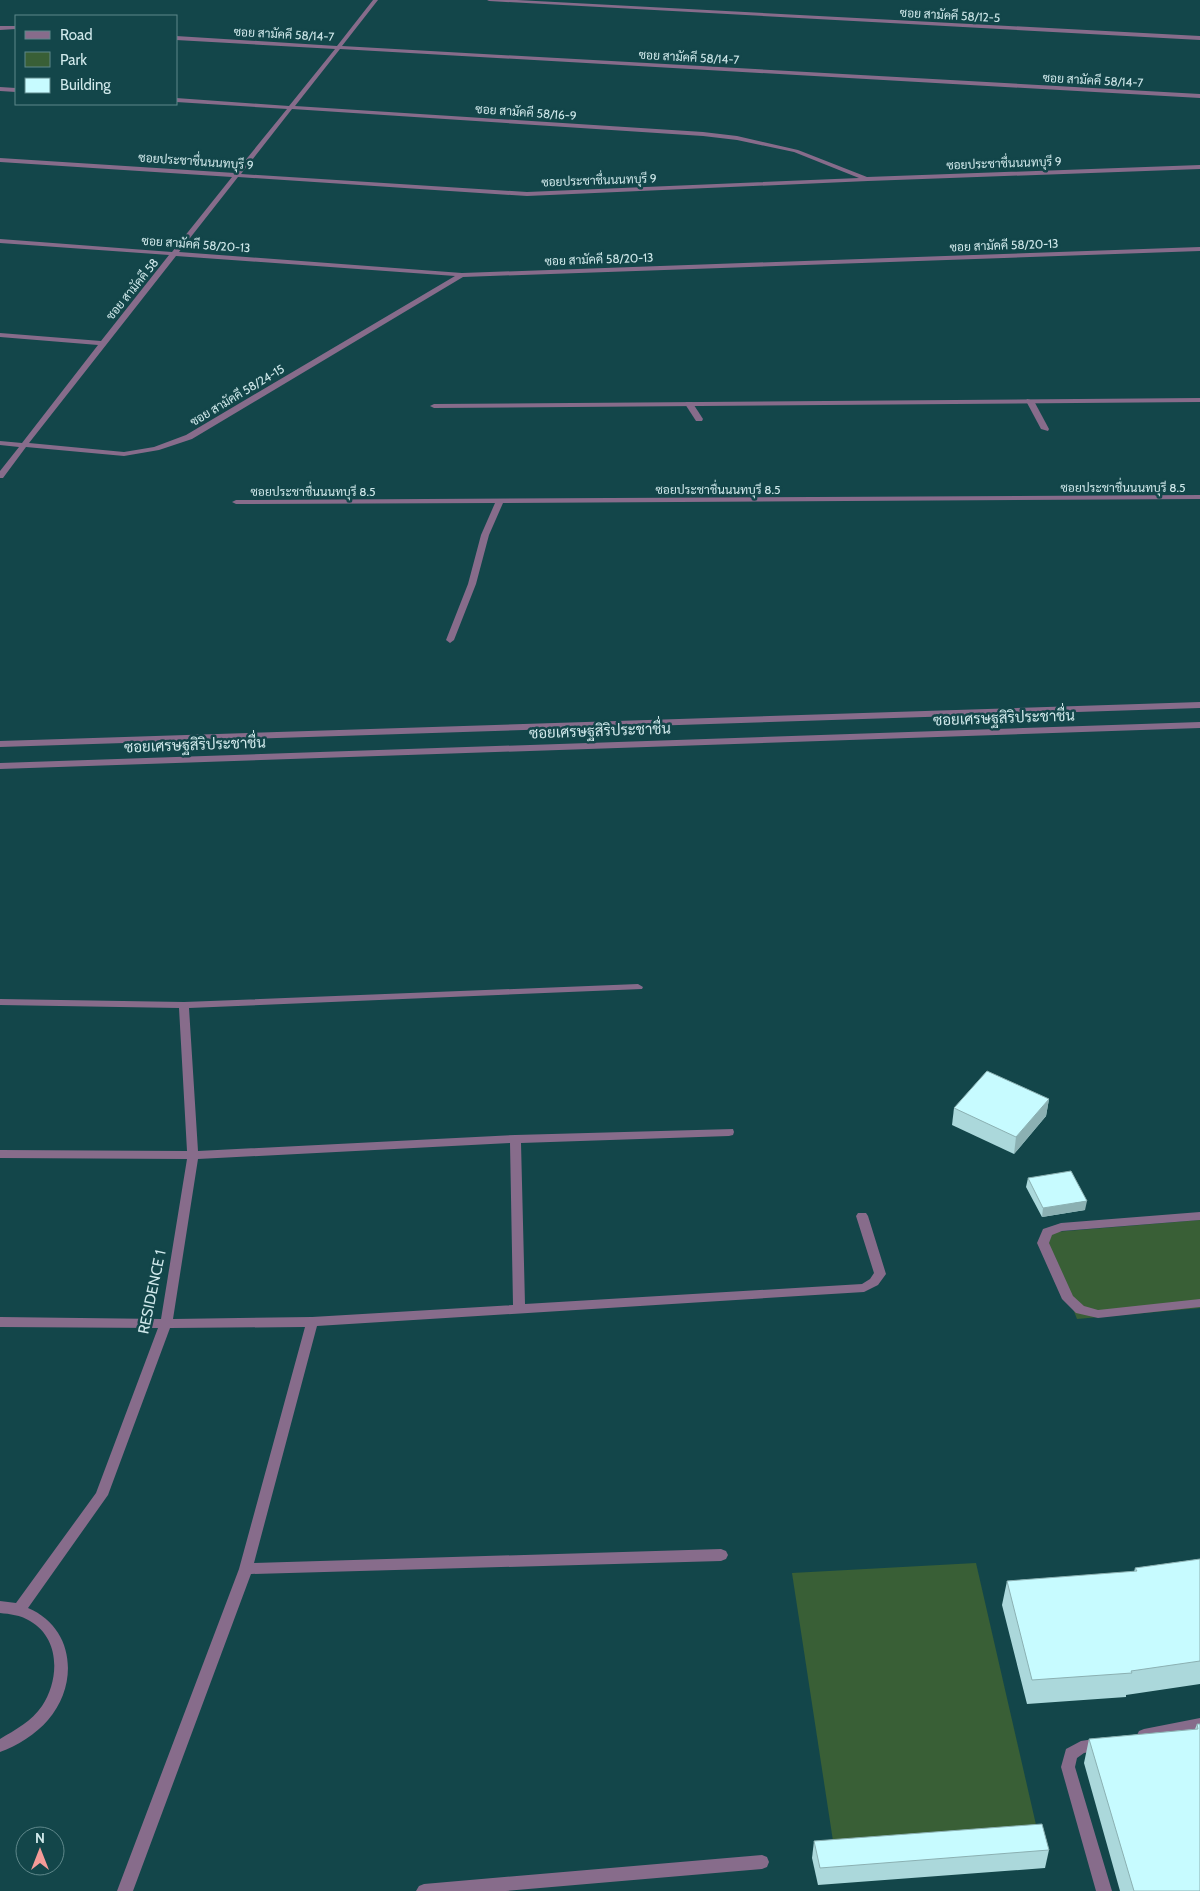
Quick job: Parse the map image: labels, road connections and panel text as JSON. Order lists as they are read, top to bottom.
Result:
{
  "streets": {
    "street": [
      "ซอย สามัคคี 58/12-5",
      "ซอย สามัคคี 58/14-7",
      "ซอย สามัคคี 58/16-9",
      "ซอยประชาชื่นนนทบุรี 9",
      "ซอย สามัคคี 58/20-13",
      "ซอย สามัคคี 58",
      "ซอย สามัคคี 58/24-15",
      "ซอยประชาชื่นนนทบุรี 8.5",
      "ซอยเศรษฐสิริประชาชื่น",
      "RESIDENCE 1"
    ]
  },
  "crossings": [
    ["ซอย สามัคคี 58/14-7", "ซอย สามัคคี 58"],
    ["ซอย สามัคคี 58/16-9", "ซอยประชาชื่นนนทบุรี 9"],
    ["ซอย สามัคคี 58/16-9", "ซอย สามัคคี 58"],
    ["ซอยประชาชื่นนนทบุรี 9", "ซอย สามัคคี 58"],
    ["ซอย สามัคคี 58/20-13", "ซอย สามัคคี 58"],
    ["ซอย สามัคคี 58/20-13", "ซอย สามัคคี 58/24-15"],
    ["ซอย สามัคคี 58", "ซอย สามัคคี 58/24-15"]
  ],
  "legend": ["Road", "Park", "Building"],
  "north": "top"
}
